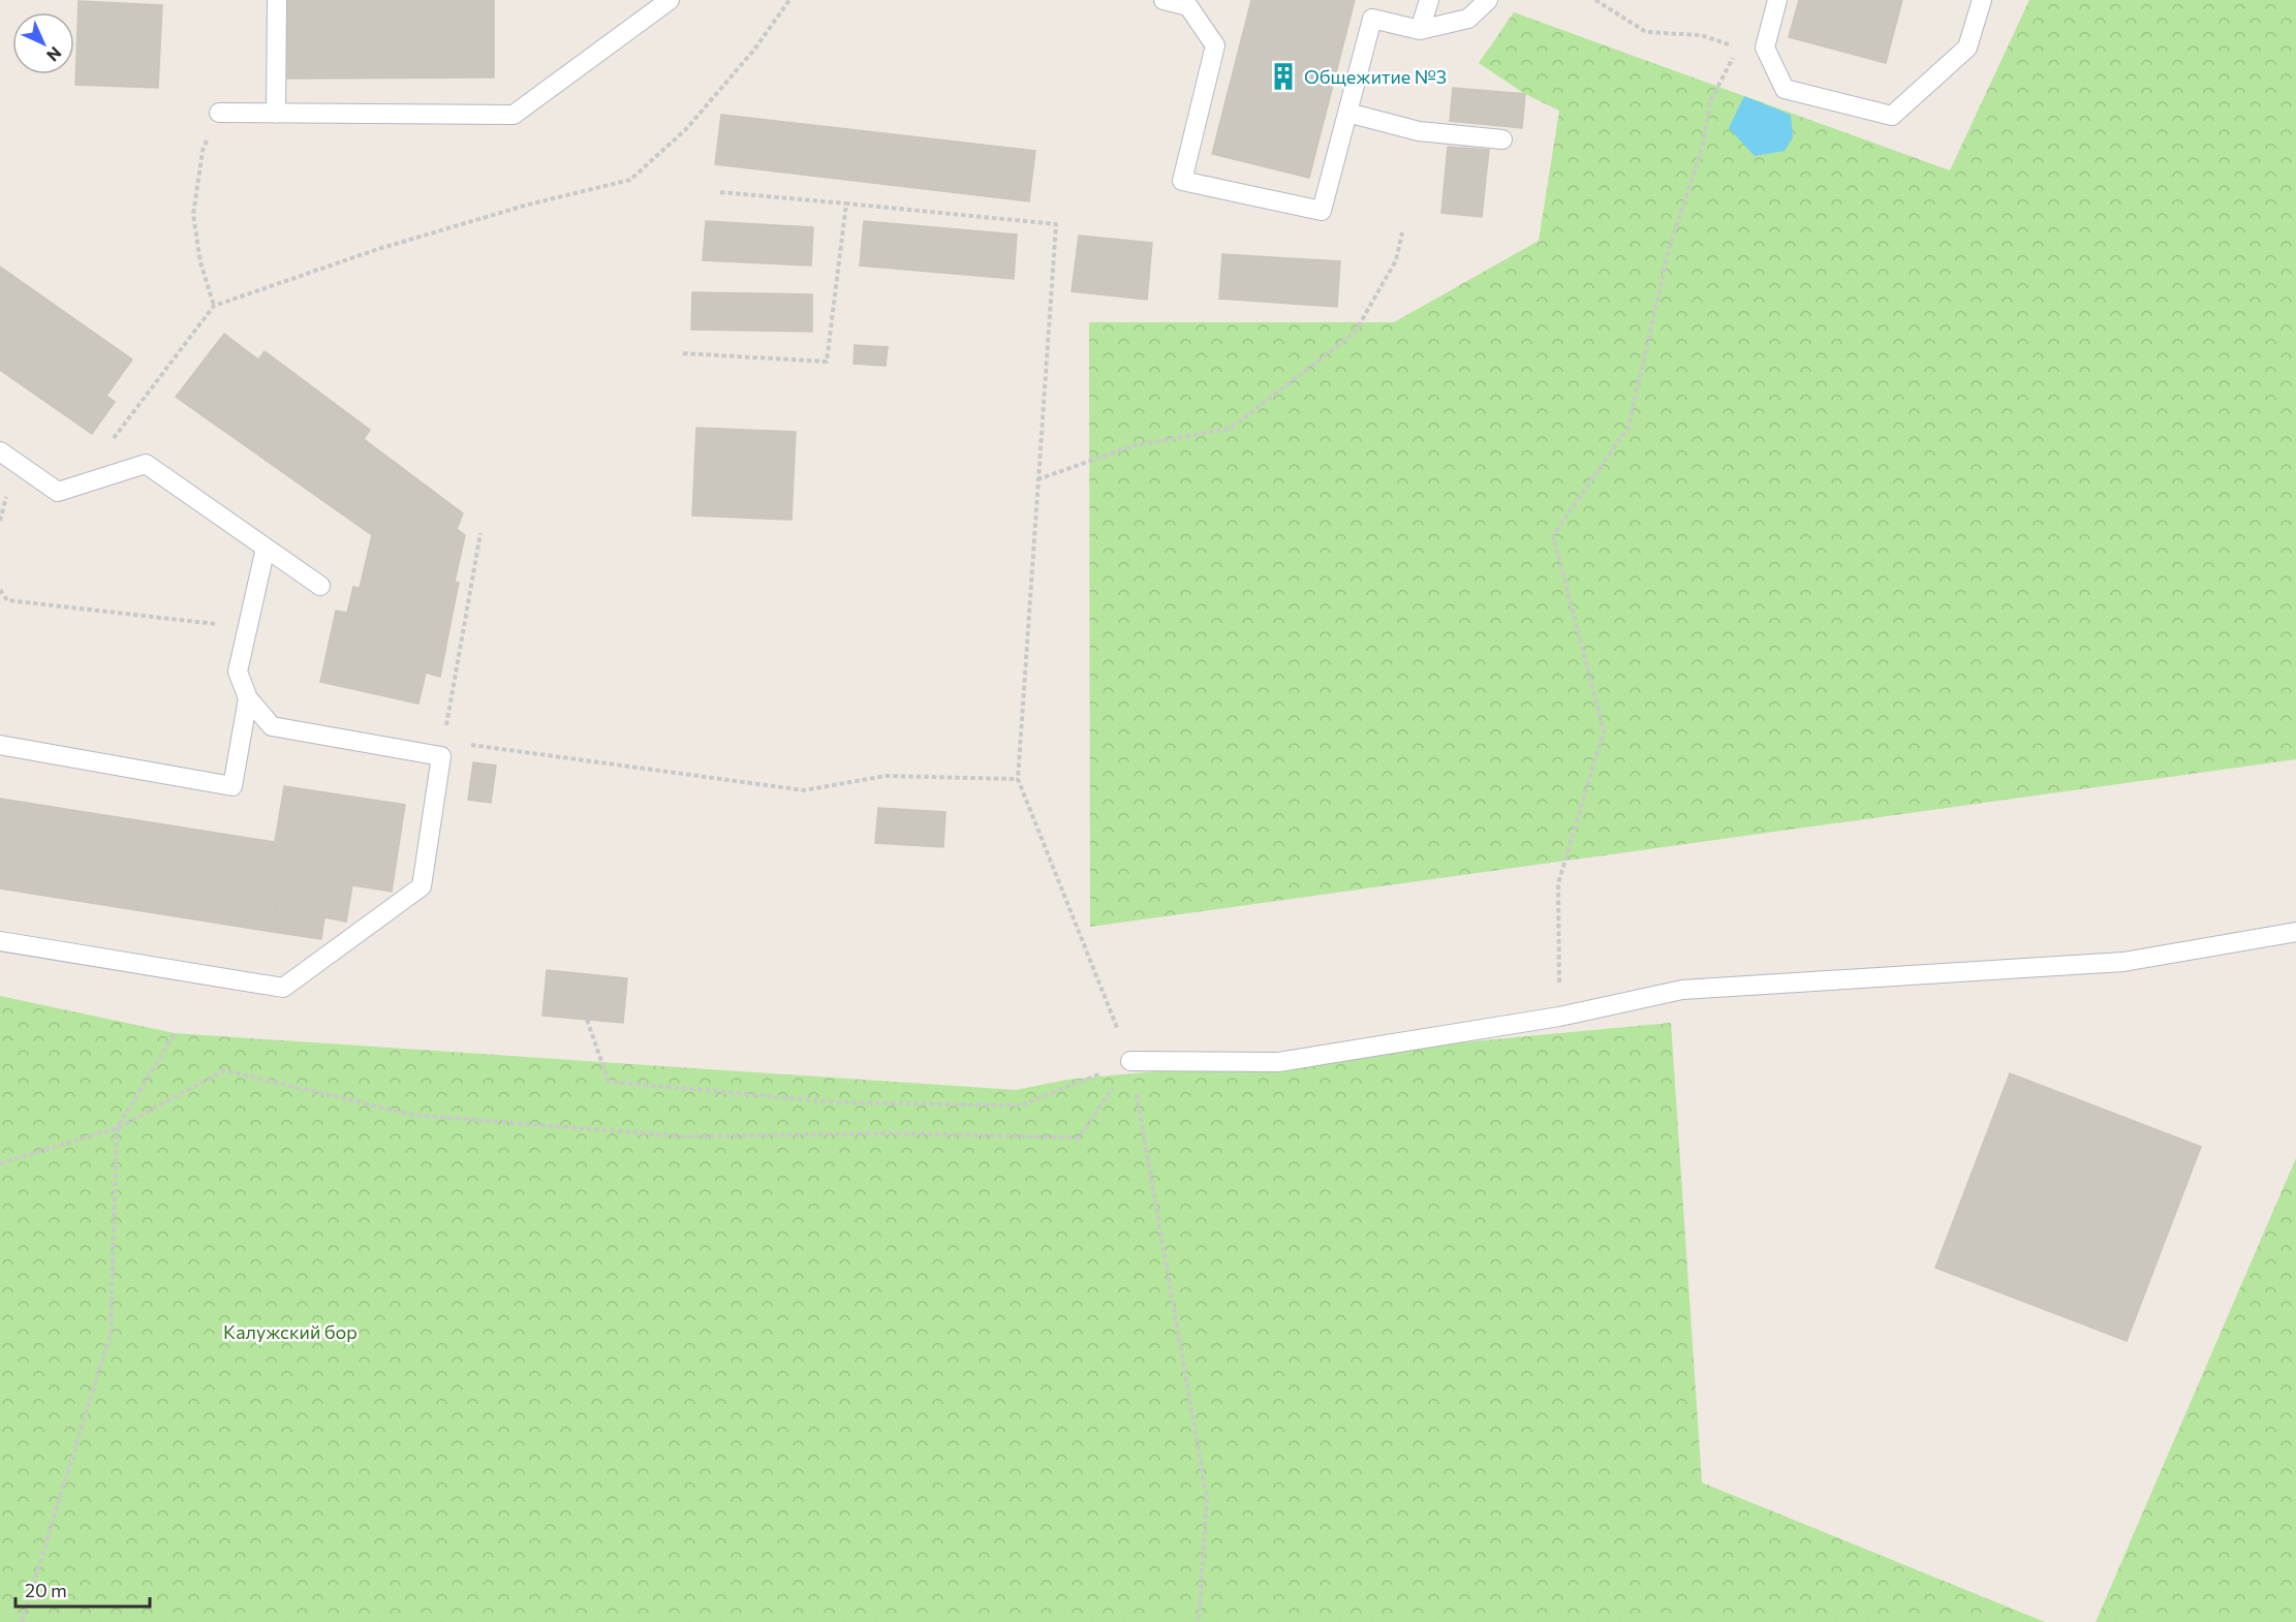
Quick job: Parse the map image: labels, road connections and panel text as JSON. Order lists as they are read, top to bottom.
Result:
{
  "parks": ["Калужский бор"],
  "places": {
    "building": ["Общежитие №3"]
  },
  "scale_bar": "20 m",
  "north": "bottom right"
}
